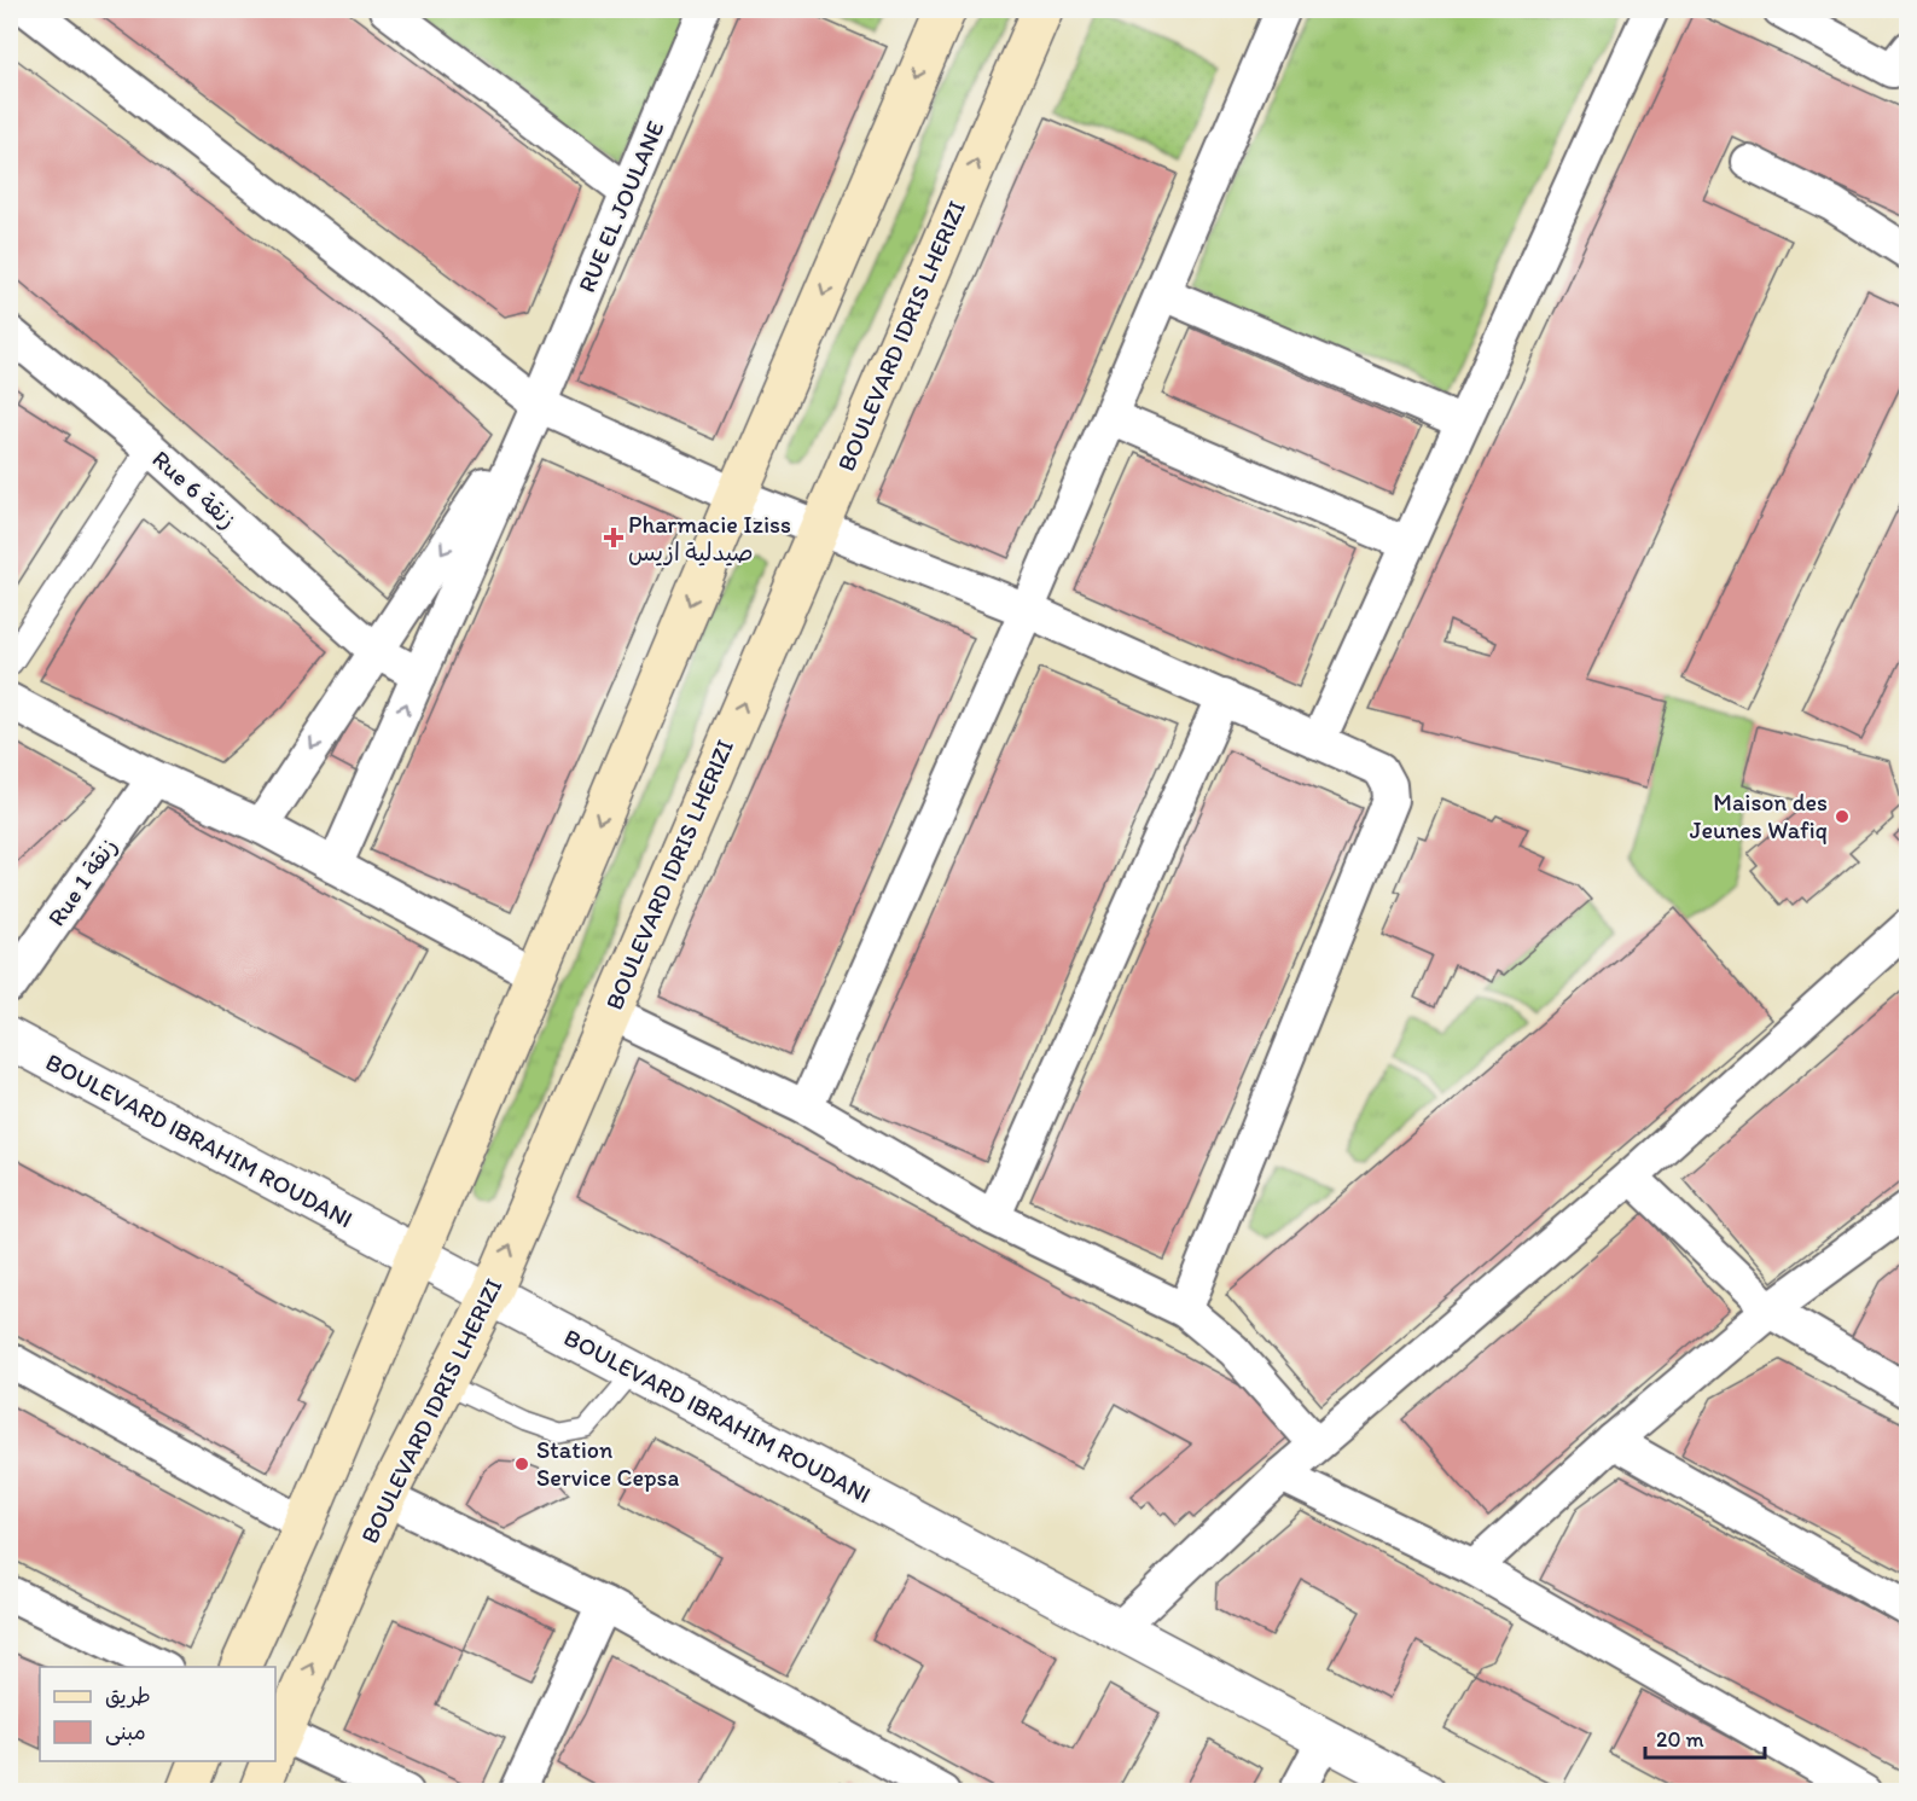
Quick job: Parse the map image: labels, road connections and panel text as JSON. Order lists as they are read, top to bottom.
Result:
{
  "streets": {
    "main road": ["BOULEVARD IDRIS LHERIZI"],
    "street": [
      "RUE EL JOULANE",
      "Rue 6 زنقة",
      "Rue 1 زنقة",
      "BOULEVARD IBRAHIM ROUDANI"
    ]
  },
  "crossings": [
    ["BOULEVARD IDRIS LHERIZI", "BOULEVARD IBRAHIM ROUDANI"]
  ],
  "places": {
    "health": ["Pharmacie Iziss صيدلية ازيس"],
    "other": ["Maison des Jeunes Wafiq", "Station Service Cepsa"]
  },
  "legend": ["طريق", "مبنى"],
  "scale_bar": "20 m"
}
